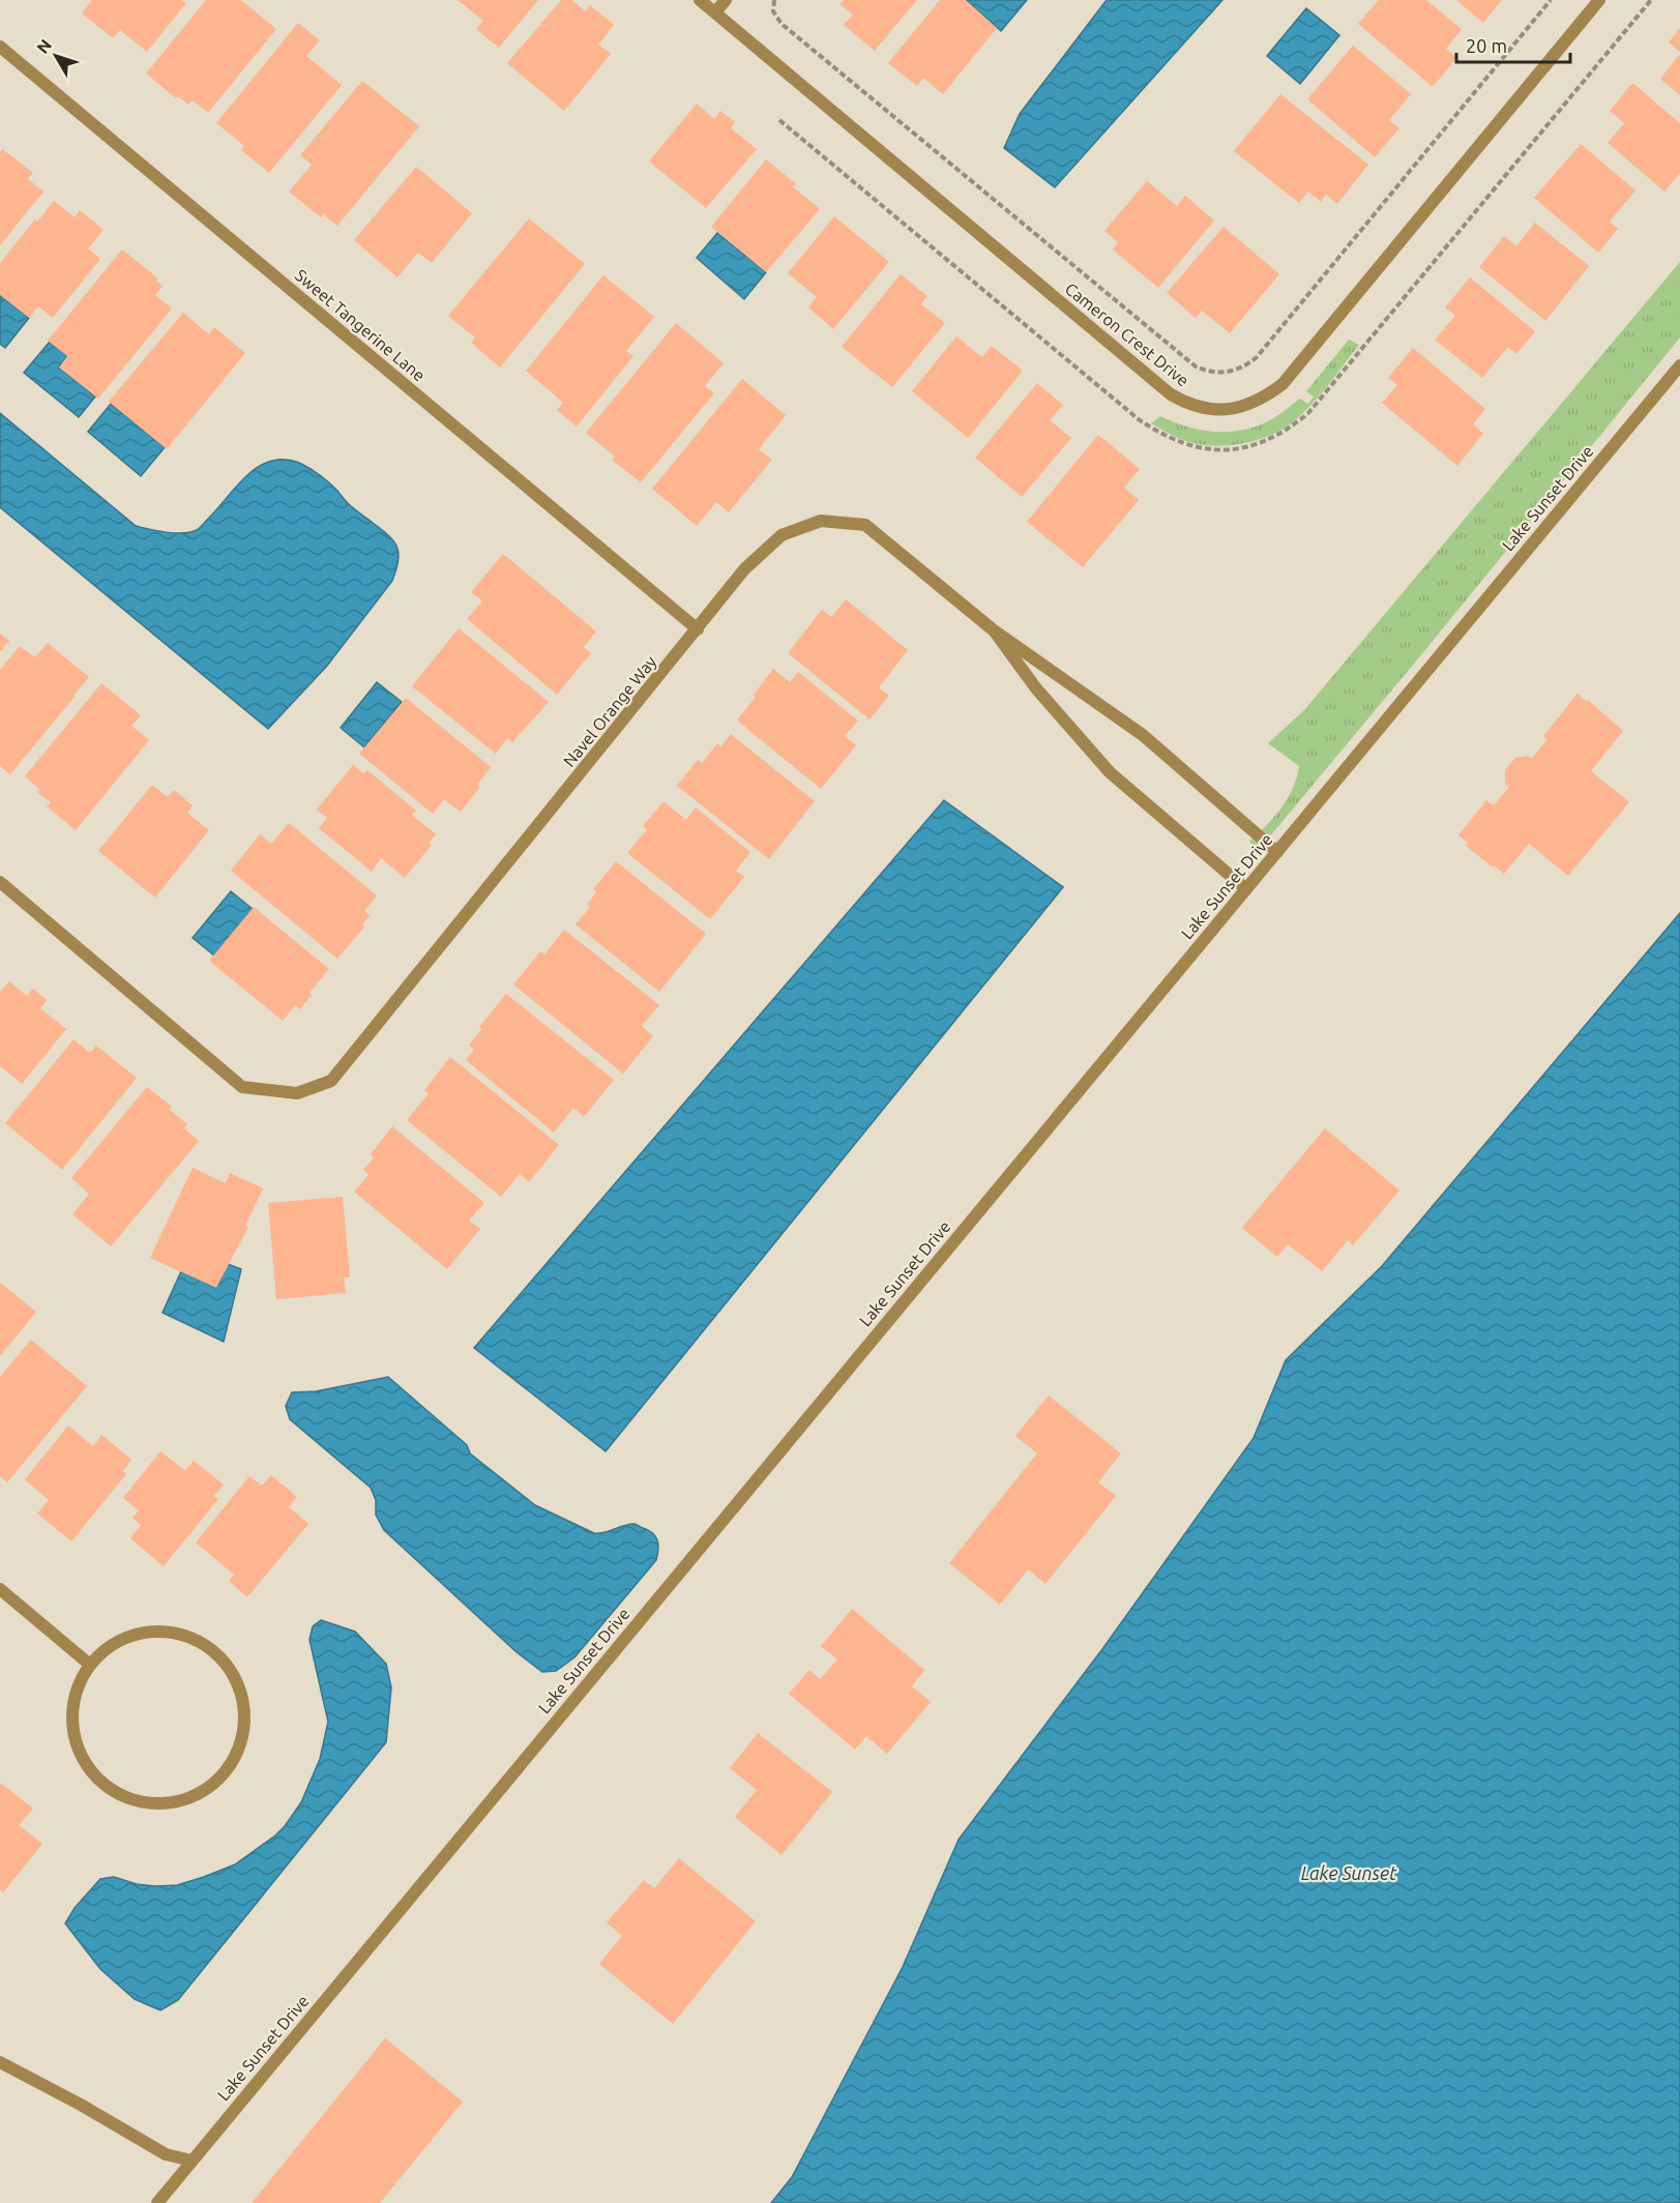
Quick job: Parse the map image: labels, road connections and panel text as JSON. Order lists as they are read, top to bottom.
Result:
{
  "streets": {
    "street": [
      "Sweet Tangerine Lane",
      "Cameron Crest Drive",
      "Lake Sunset Drive",
      "Navel Orange Way"
    ]
  },
  "crossings": [
    ["Sweet Tangerine Lane", "Navel Orange Way"]
  ],
  "water": ["Lake Sunset"],
  "scale_bar": "20 m",
  "north": "top left"
}
